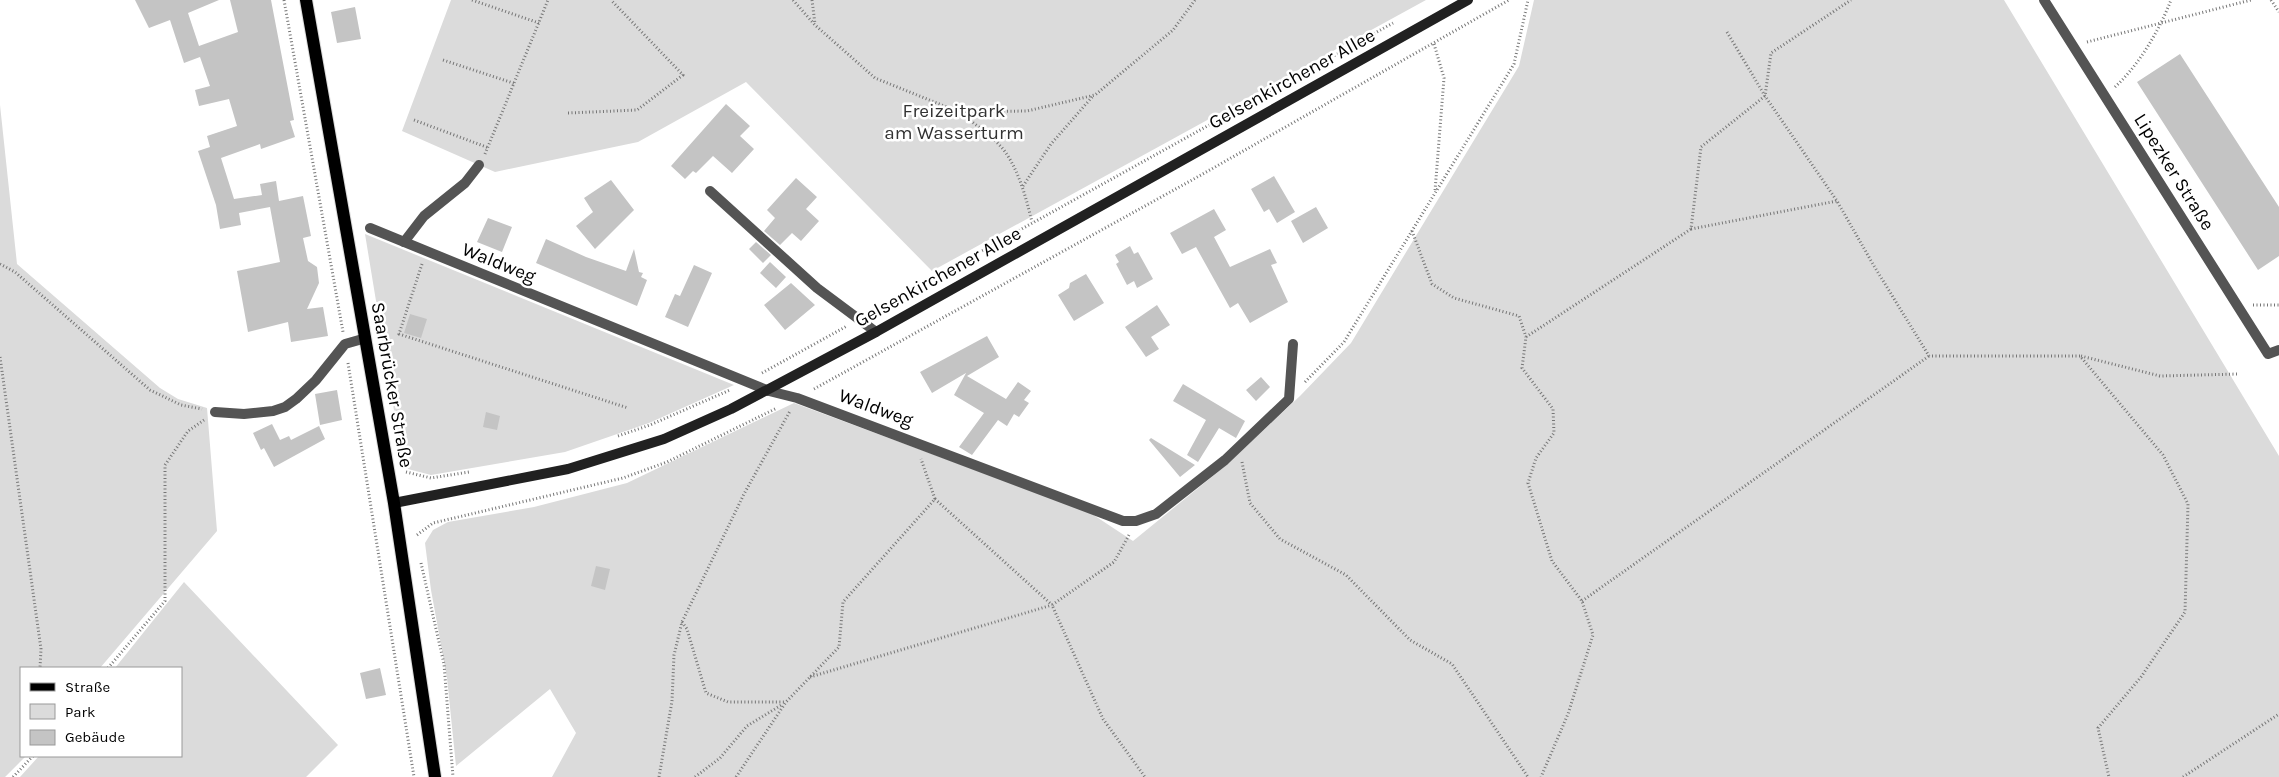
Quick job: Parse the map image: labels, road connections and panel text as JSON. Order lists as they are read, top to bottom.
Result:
{
  "streets": {
    "main road": ["Gelsenkirchener Allee", "Saarbrücker Straße"],
    "street": ["Lipezker Straße", "Waldweg"]
  },
  "crossings": [
    ["Gelsenkirchener Allee", "Waldweg"],
    ["Gelsenkirchener Allee", "Saarbrücker Straße"]
  ],
  "parks": ["Freizeitpark am Wasserturm"],
  "legend": ["Straße", "Park", "Gebäude"]
}
